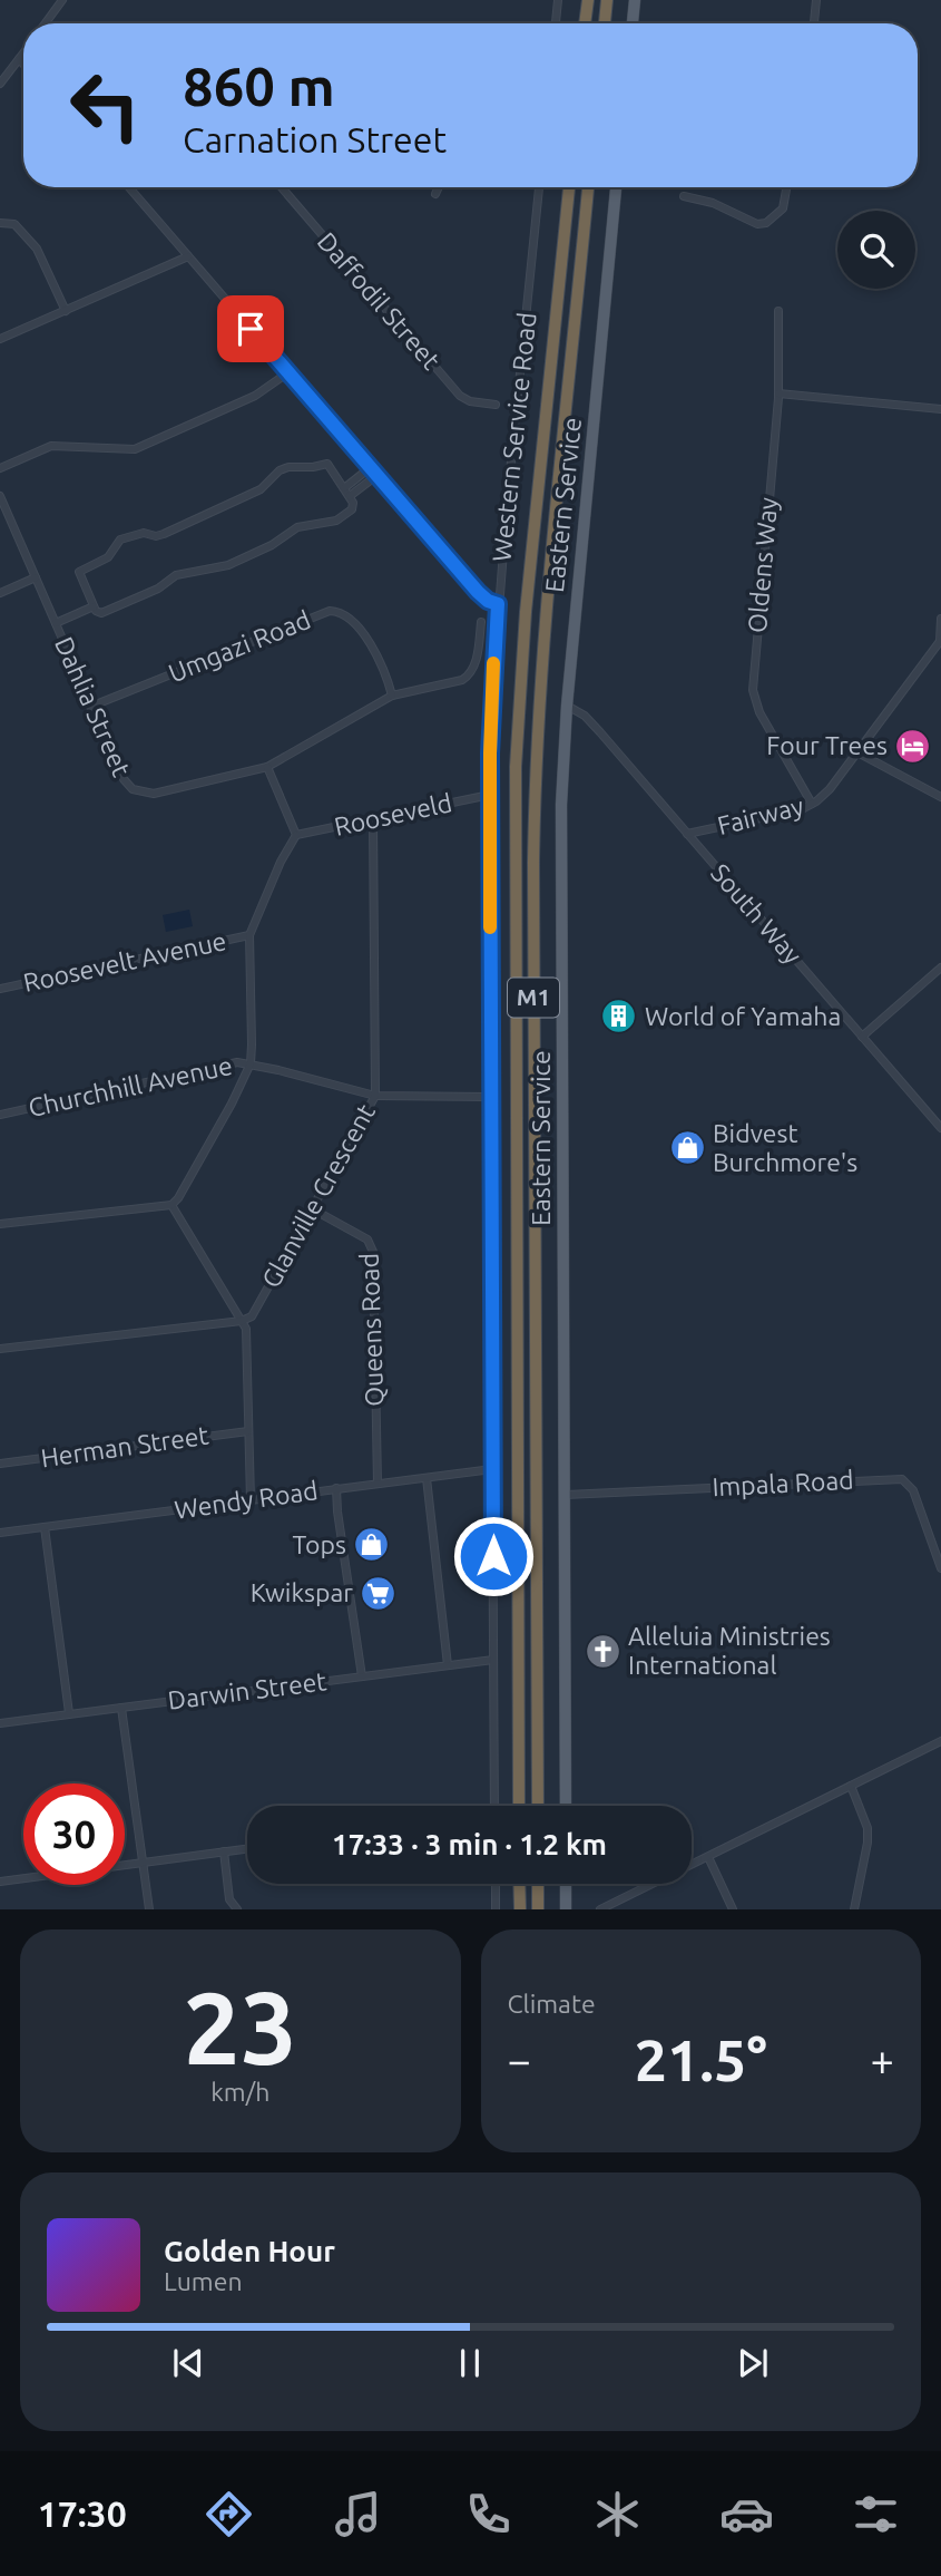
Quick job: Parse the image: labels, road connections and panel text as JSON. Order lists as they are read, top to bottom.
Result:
{
  "streets": {
    "highway": ["M1"],
    "main road": ["Eastern Service"],
    "street": [
      "Daffodil Street",
      "Western Service Road",
      "Oldens Way",
      "Umgazi Road",
      "Dahlia Street",
      "Rooseveld",
      "Fairway",
      "South Way",
      "Roosevelt Avenue",
      "Churchhill Avenue",
      "Glanville Crescent",
      "Queens Road",
      "Herman Street",
      "Impala Road",
      "Wendy Road",
      "Darwin Street"
    ]
  },
  "crossings": [
    ["Western Service Road", "Rooseveld"],
    ["Western Service Road", "Churchhill Avenue"],
    ["Western Service Road", "Wendy Road"],
    ["Western Service Road", "Darwin Street"],
    ["Eastern Service", "South Way"],
    ["Eastern Service", "Impala Road"],
    ["Oldens Way", "Fairway"],
    ["Umgazi Road", "Dahlia Street"],
    ["Rooseveld", "Glanville Crescent"],
    ["Fairway", "South Way"],
    ["Churchhill Avenue", "Glanville Crescent"],
    ["Glanville Crescent", "Queens Road"],
    ["Queens Road", "Wendy Road"]
  ],
  "places": {
    "hotel": ["Four Trees"],
    "building": ["World of Yamaha"],
    "shop": ["Bidvest Burchmore's", "Tops"],
    "supermarket": ["Kwikspar"],
    "church": ["Alleluia Ministries International"]
  },
  "page": {
    "turn": ["860 m", "Carnation Street"],
    "limit": "30",
    "trip": "17:33 · 3 min · 1.2 km",
    "tile": [
      ["23", "km/h"],
      "Climate"
    ],
    "heat": ["−", "21.5°", "+"],
    "song": ["Golden Hour", "Lumen"],
    "tabs": "17:30"
  }
}
